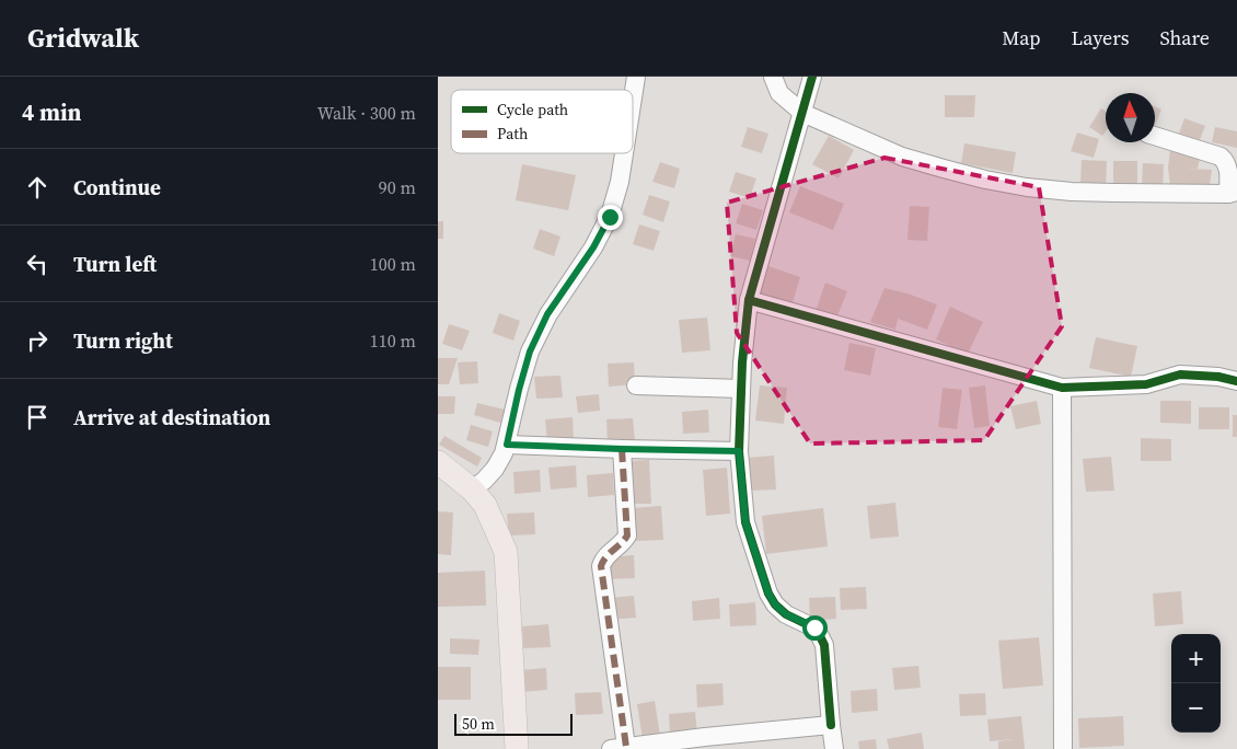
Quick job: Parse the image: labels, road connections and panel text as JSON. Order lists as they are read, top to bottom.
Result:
{
  "legend": ["Cycle path", "Path"],
  "scale_bar": "50 m",
  "north": "top",
  "page": {
    "header": "Gridwalk",
    "nav": ["Map", "Layers", "Share"],
    "heading": ["4 min", "Walk · 300 m"],
    "list": [
      ["Continue", "90 m"],
      ["Turn left", "100 m"],
      ["Turn right", "110 m"],
      "Arrive at destination"
    ],
    "map_buttons": ["+", "−"],
    "scale": "50 m"
  }
}
